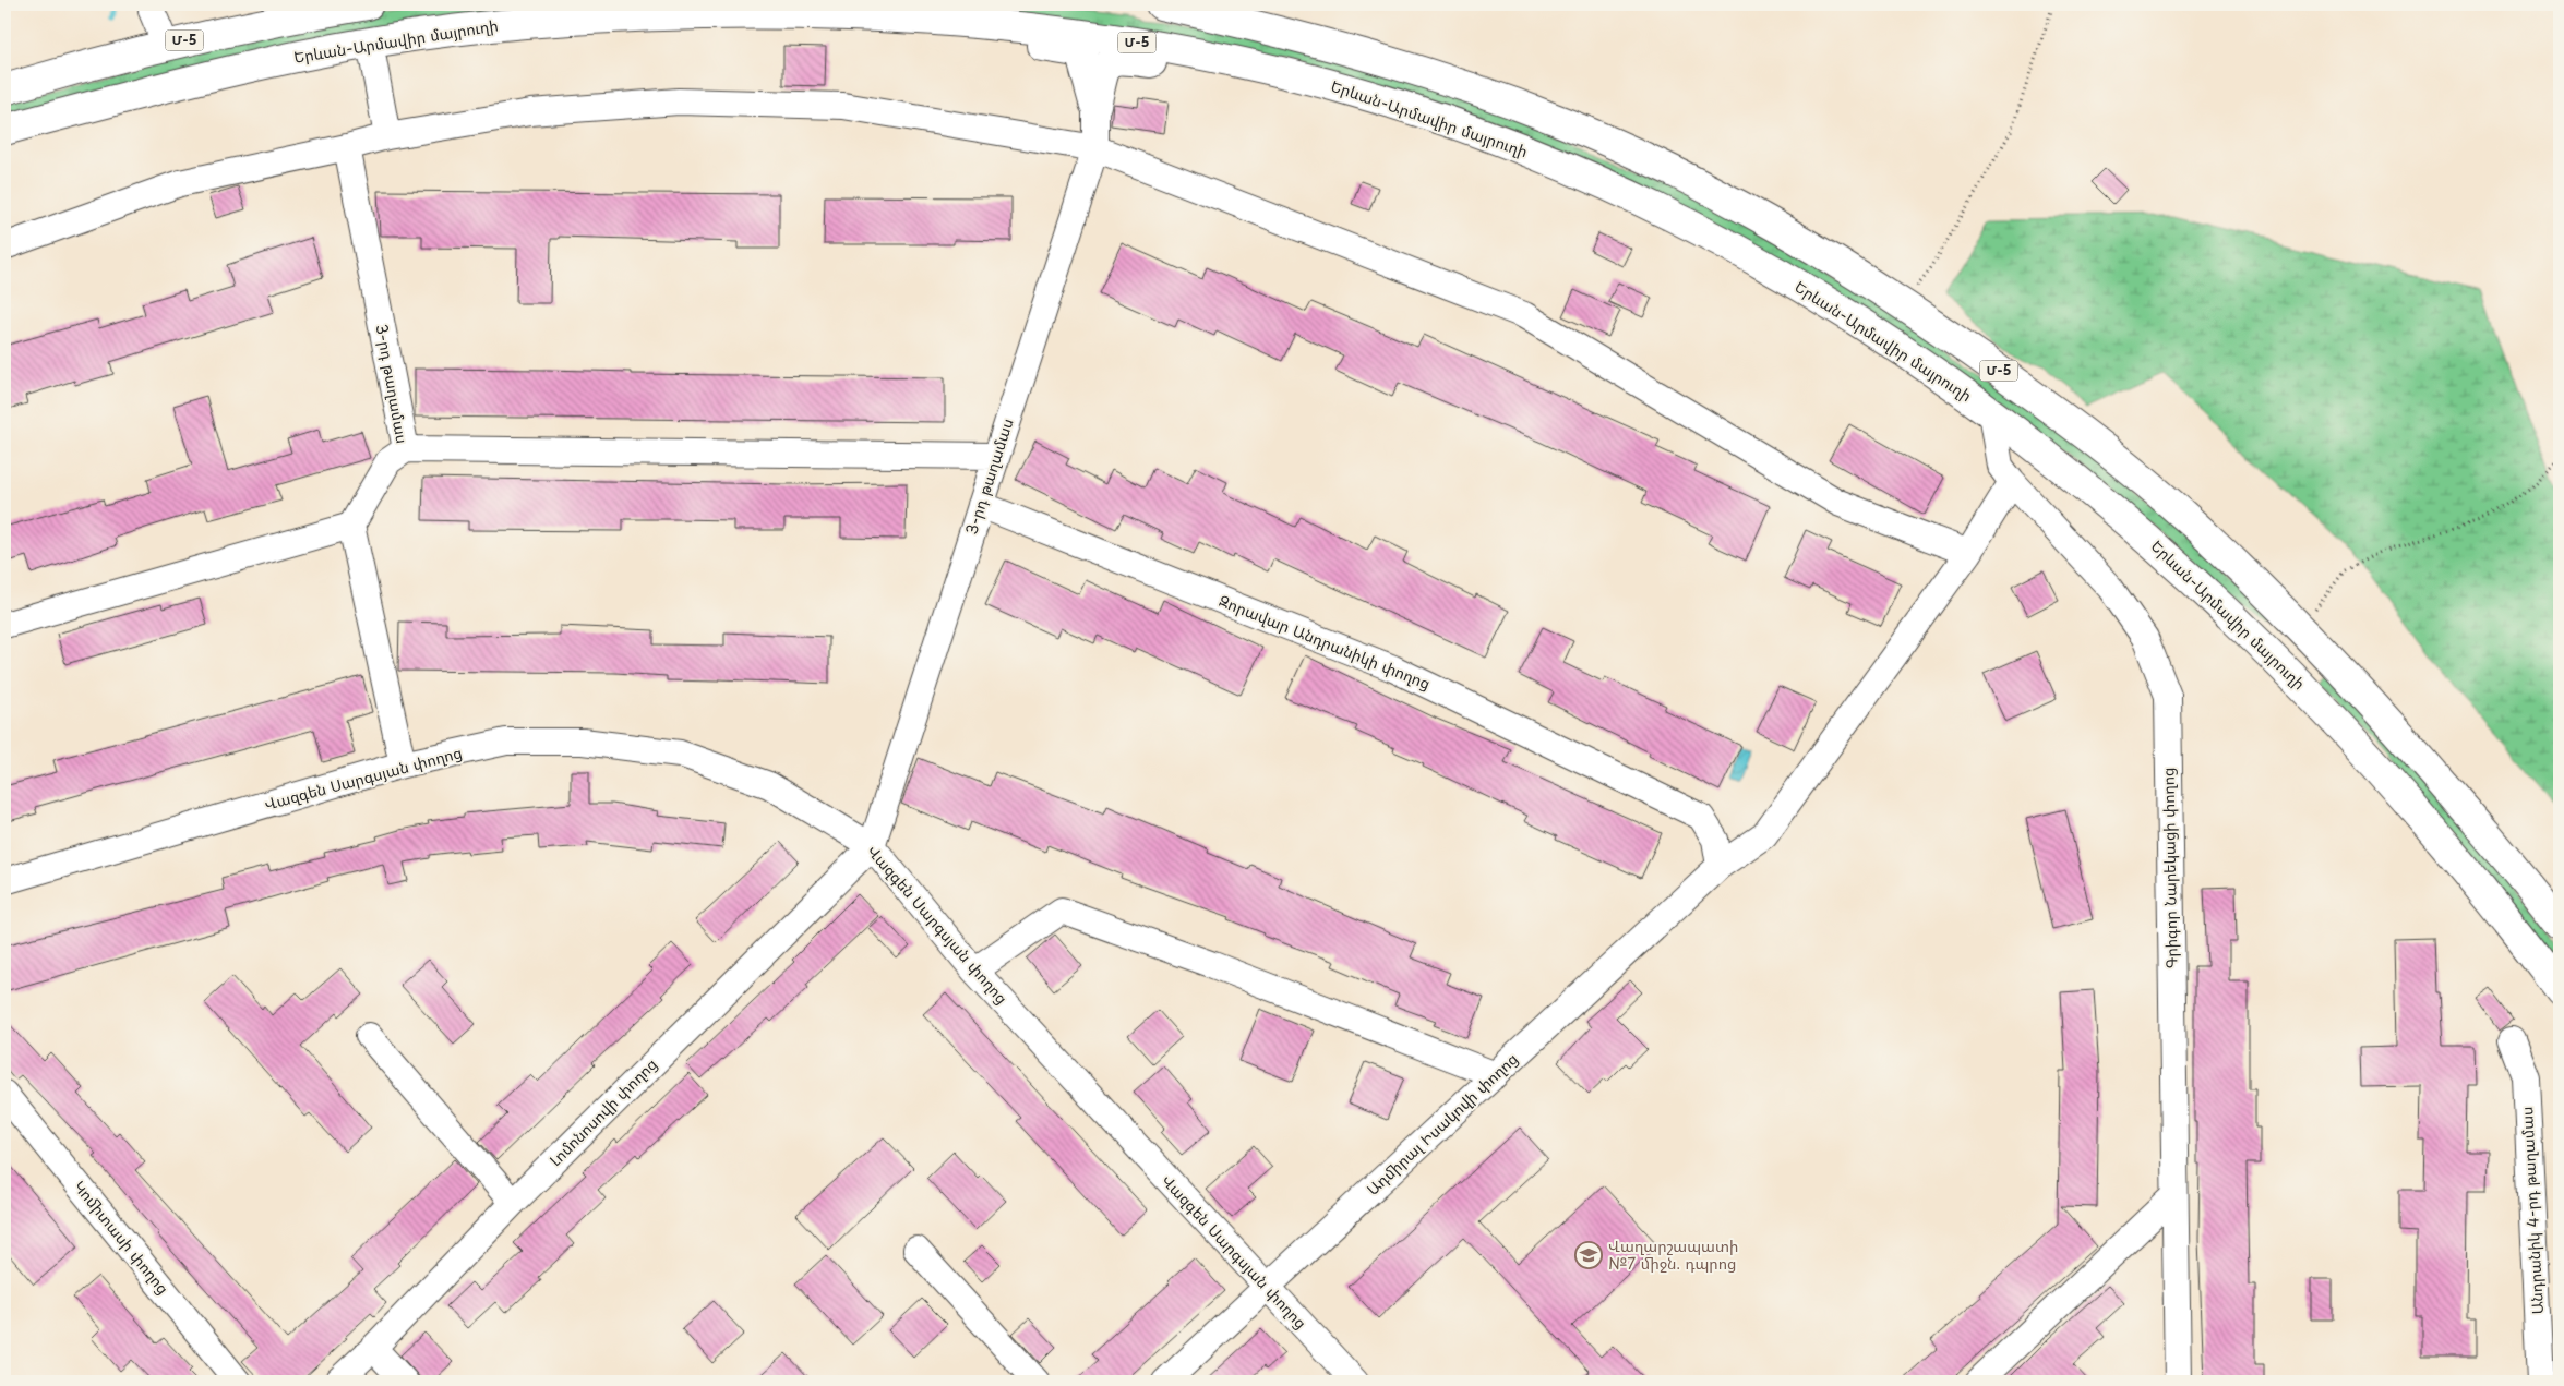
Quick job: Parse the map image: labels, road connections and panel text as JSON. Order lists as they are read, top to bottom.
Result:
{
  "streets": {
    "highway": ["Մ-5", "Երևան-Արմավիր մայրուղի"],
    "street": [
      "3-րդ թաղամաս",
      "Զորավար Անդրանիկի փողոց",
      "Վազգեն Սարգսյան փողոց",
      "Գրիգոր Նարեկացի փողոց",
      "Լոմոնոսովի փողոց",
      "Ադմիրալ Իսակովի փողոց",
      "Անդրանիկ 4-րդ թաղամաս",
      "Կոմիտասի փողոց"
    ]
  },
  "crossings": [
    ["Երևան-Արմավիր մայրուղի", "Գրիգոր Նարեկացի փողոց"],
    ["3-րդ թաղամաս", "Զորավար Անդրանիկի փողոց"],
    ["3-րդ թաղամաս", "Վազգեն Սարգսյան փողոց"],
    ["3-րդ թաղամաս", "Լոմոնոսովի փողոց"],
    ["Զորավար Անդրանիկի փողոց", "Ադմիրալ Իսակովի փողոց"],
    ["Վազգեն Սարգսյան փողոց", "Լոմոնոսովի փողոց"],
    ["Վազգեն Սարգսյան փողոց", "Ադմիրալ Իսակովի փողոց"],
    ["Գրիգոր Նարեկացի փողոց", "Ադմիրալ Իսակովի փողոց"]
  ],
  "places": {
    "school or university": ["Վաղարշապատի №7 միջն. դպրոց"]
  }
}
